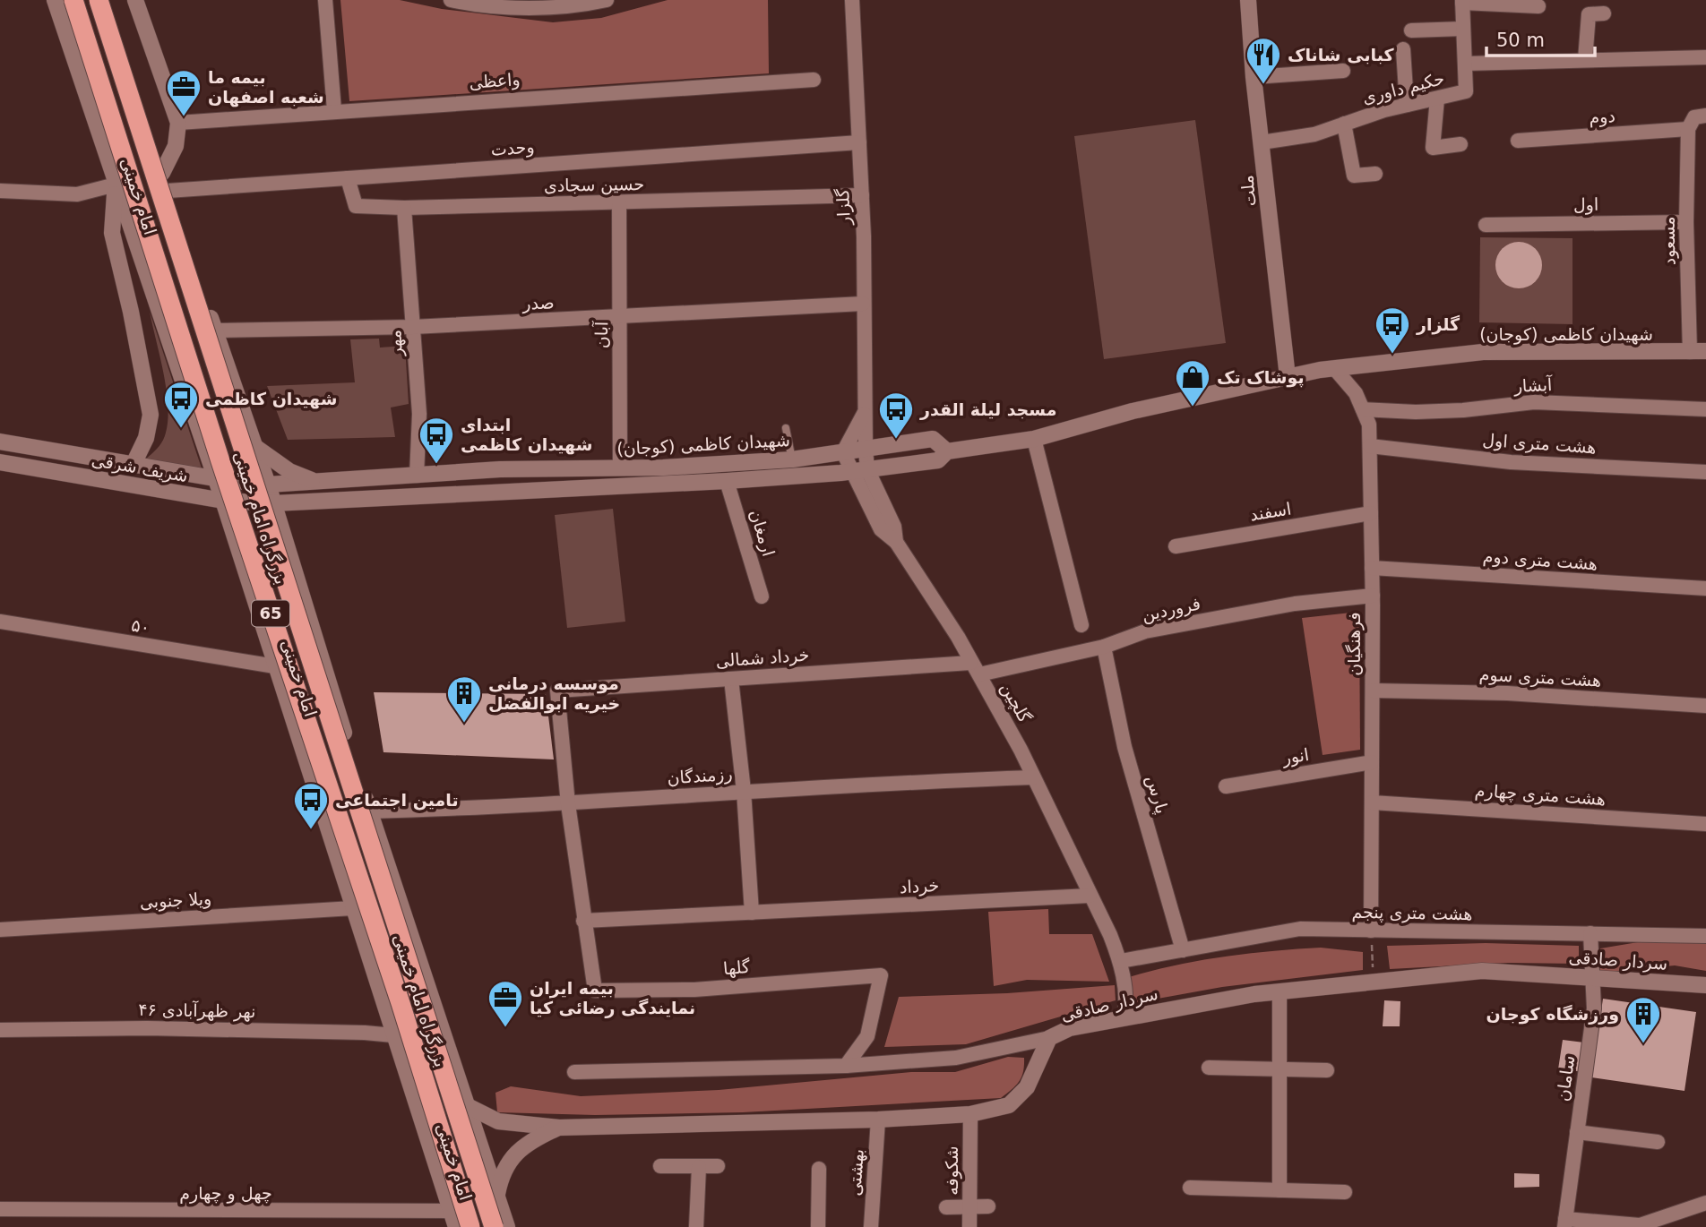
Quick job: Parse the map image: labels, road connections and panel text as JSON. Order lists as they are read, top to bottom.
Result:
{
  "streets": {
    "highway": ["بزرگراه امام خمینی", "65"],
    "main road": [
      "ملت",
      "امام خمینی",
      "شهیدان کاظمی (کوجان)",
      "شریف شرقی",
      "سردار صادقی"
    ],
    "street": [
      "واعظی",
      "حکیم داوری",
      "دوم",
      "وحدت",
      "حسین سجادی",
      "اول",
      "گلزار",
      "مسعود",
      "صدر",
      "آبان",
      "مهر",
      "آبشار",
      "هشت متری اول",
      "اسفند",
      "ارمغان",
      "هشت متری دوم",
      "فروردین",
      "۵۰",
      "فرهنگیان",
      "خرداد شمالی",
      "هشت متری سوم",
      "گلچین",
      "انور",
      "رزمندگان",
      "پارس",
      "هشت متری چهارم",
      "خرداد",
      "ویلا جنوبی",
      "هشت متری پنجم",
      "گلها",
      "نهر ظهرآبادی ۴۶",
      "سامان",
      "شکوفه",
      "بهشتی",
      "چهل و چهارم"
    ]
  },
  "crossings": [
    ["حکیم داوری", "ملت"],
    ["دوم", "مسعود"],
    ["وحدت", "حسین سجادی"],
    ["وحدت", "امام خمینی"],
    ["وحدت", "گلزار"],
    ["حسین سجادی", "گلزار"],
    ["حسین سجادی", "آبان"],
    ["حسین سجادی", "مهر"],
    ["ملت", "شهیدان کاظمی (کوجان)"],
    ["امام خمینی", "صدر"],
    ["امام خمینی", "شهیدان کاظمی (کوجان)"],
    ["امام خمینی", "شریف شرقی"],
    ["امام خمینی", "۵۰"],
    ["امام خمینی", "رزمندگان"],
    ["امام خمینی", "ویلا جنوبی"],
    ["امام خمینی", "سردار صادقی"],
    ["امام خمینی", "نهر ظهرآبادی ۴۶"],
    ["امام خمینی", "چهل و چهارم"],
    ["اول", "مسعود"],
    ["گلزار", "صدر"],
    ["گلزار", "شهیدان کاظمی (کوجان)"],
    ["گلزار", "گلچین"],
    ["مسعود", "شهیدان کاظمی (کوجان)"],
    ["صدر", "آبان"],
    ["صدر", "مهر"],
    ["شهیدان کاظمی (کوجان)", "آبان"],
    ["شهیدان کاظمی (کوجان)", "مهر"],
    ["شهیدان کاظمی (کوجان)", "شریف شرقی"],
    ["شهیدان کاظمی (کوجان)", "ارمغان"],
    ["شهیدان کاظمی (کوجان)", "فرهنگیان"],
    ["شهیدان کاظمی (کوجان)", "گلچین"],
    ["آبشار", "فرهنگیان"],
    ["هشت متری اول", "فرهنگیان"],
    ["اسفند", "فرهنگیان"],
    ["هشت متری دوم", "فرهنگیان"],
    ["فروردین", "فرهنگیان"],
    ["فروردین", "خرداد شمالی"],
    ["فروردین", "گلچین"],
    ["فروردین", "پارس"],
    ["فرهنگیان", "هشت متری سوم"],
    ["فرهنگیان", "انور"],
    ["فرهنگیان", "هشت متری چهارم"],
    ["فرهنگیان", "هشت متری پنجم"],
    ["خرداد شمالی", "گلچین"],
    ["خرداد شمالی", "گلها"],
    ["گلچین", "رزمندگان"],
    ["گلچین", "خرداد"],
    ["گلچین", "هشت متری پنجم"],
    ["گلچین", "سردار صادقی"],
    ["رزمندگان", "گلها"],
    ["پارس", "هشت متری پنجم"],
    ["خرداد", "گلها"],
    ["هشت متری پنجم", "سامان"],
    ["سردار صادقی", "سامان"],
    ["سردار صادقی", "شکوفه"],
    ["سردار صادقی", "بهشتی"]
  ],
  "places": {
    "restaurant": ["کبابی شاناک"],
    "office": ["بیمه ما شعبه اصفهان", "بیمه ایران نمایندگی رضائی کيا"],
    "bus stop": [
      "گلزار",
      "شهیدان کاظمی",
      "مسجد لیلة القدر",
      "ابتدای شهیدان کاظمی",
      "تامین اجتماعی"
    ],
    "shop": ["پوشاک تک"],
    "building": ["موسسه درمانی خیریه ابوالفضل", "ورزشگاه کوجان"]
  },
  "scale_bar": "50 m"
}
